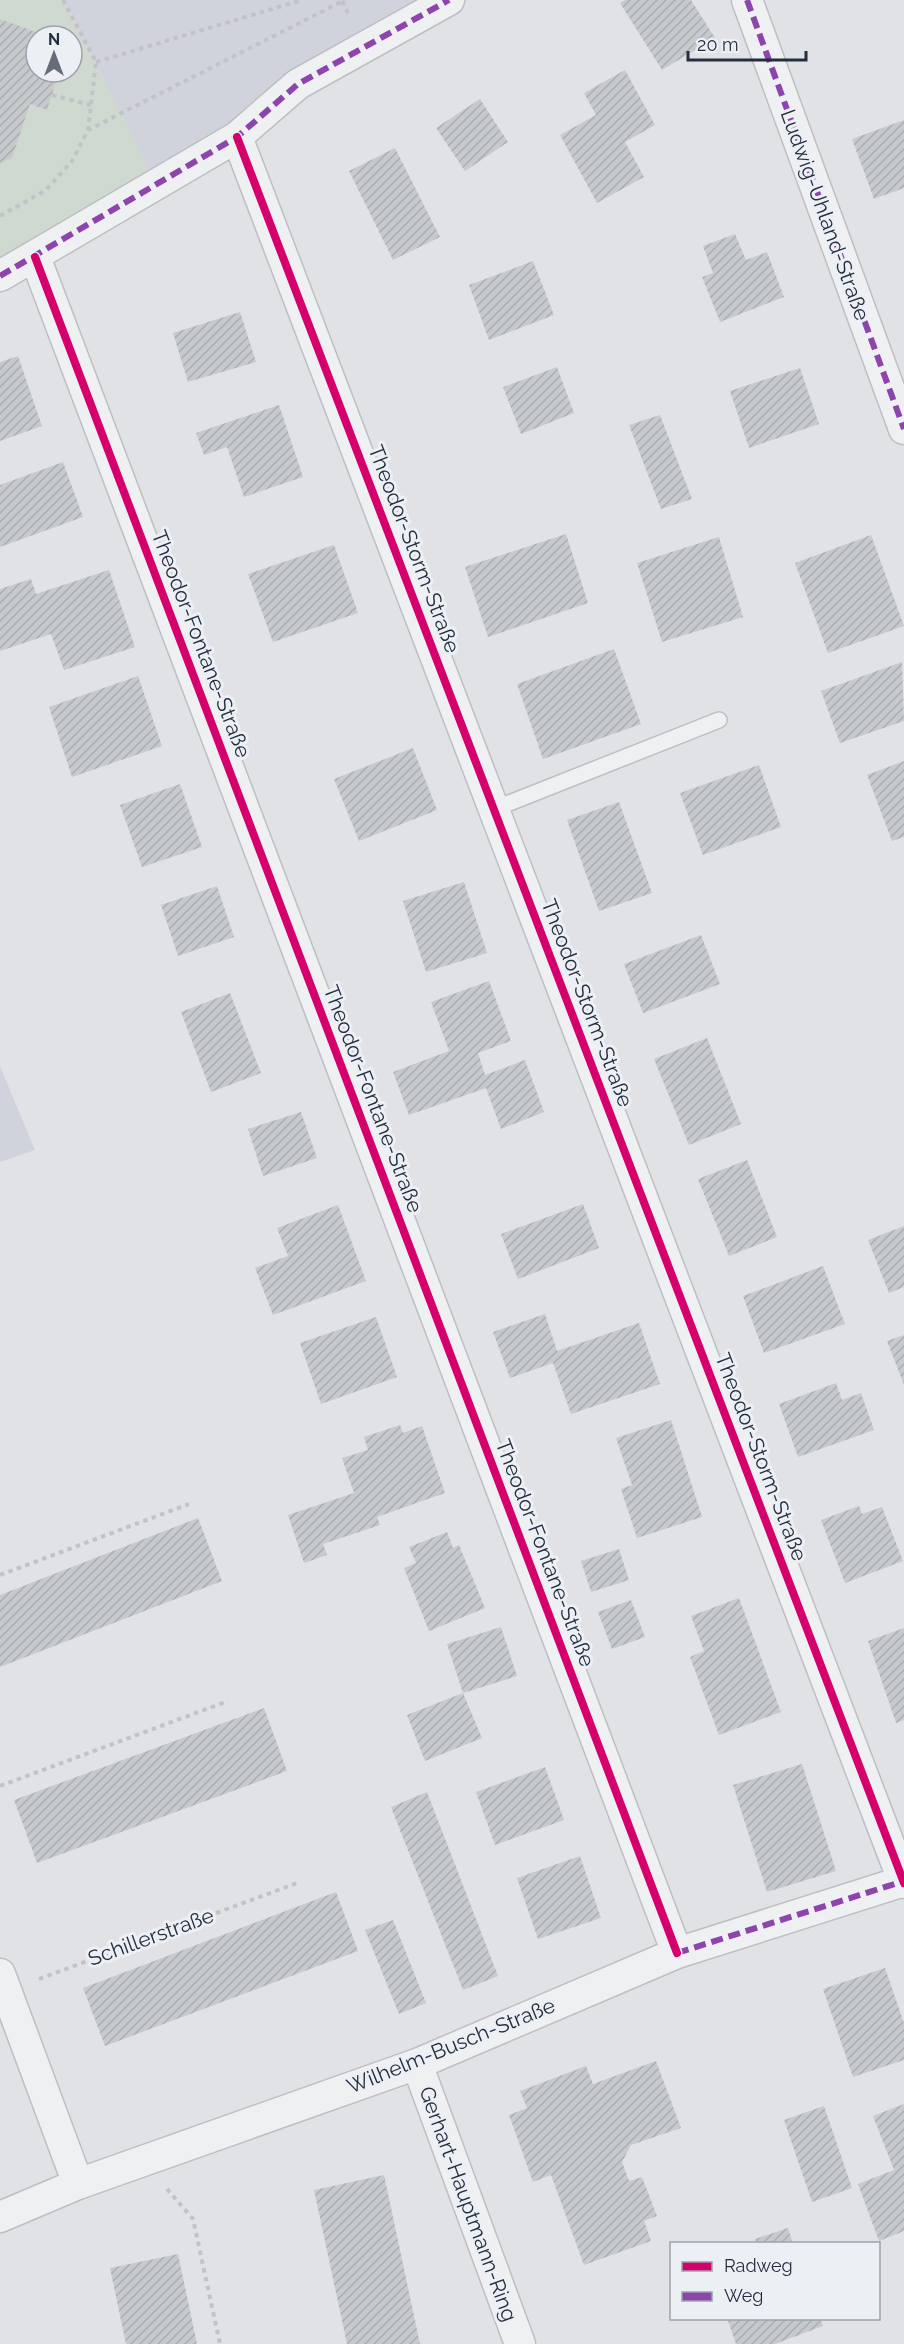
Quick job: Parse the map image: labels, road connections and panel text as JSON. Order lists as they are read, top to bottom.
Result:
{
  "streets": {
    "street": [
      "Ludwig-Uhland-Straße",
      "Theodor-Storm-Straße",
      "Theodor-Fontane-Straße",
      "Wilhelm-Busch-Straße",
      "Gerhart-Hauptmann-Ring"
    ],
    "path": ["Schillerstraße"]
  },
  "crossings": [
    ["Theodor-Storm-Straße", "Wilhelm-Busch-Straße"],
    ["Theodor-Fontane-Straße", "Wilhelm-Busch-Straße"],
    ["Wilhelm-Busch-Straße", "Gerhart-Hauptmann-Ring"]
  ],
  "legend": ["Radweg", "Weg"],
  "scale_bar": "20 m",
  "north": "top"
}
